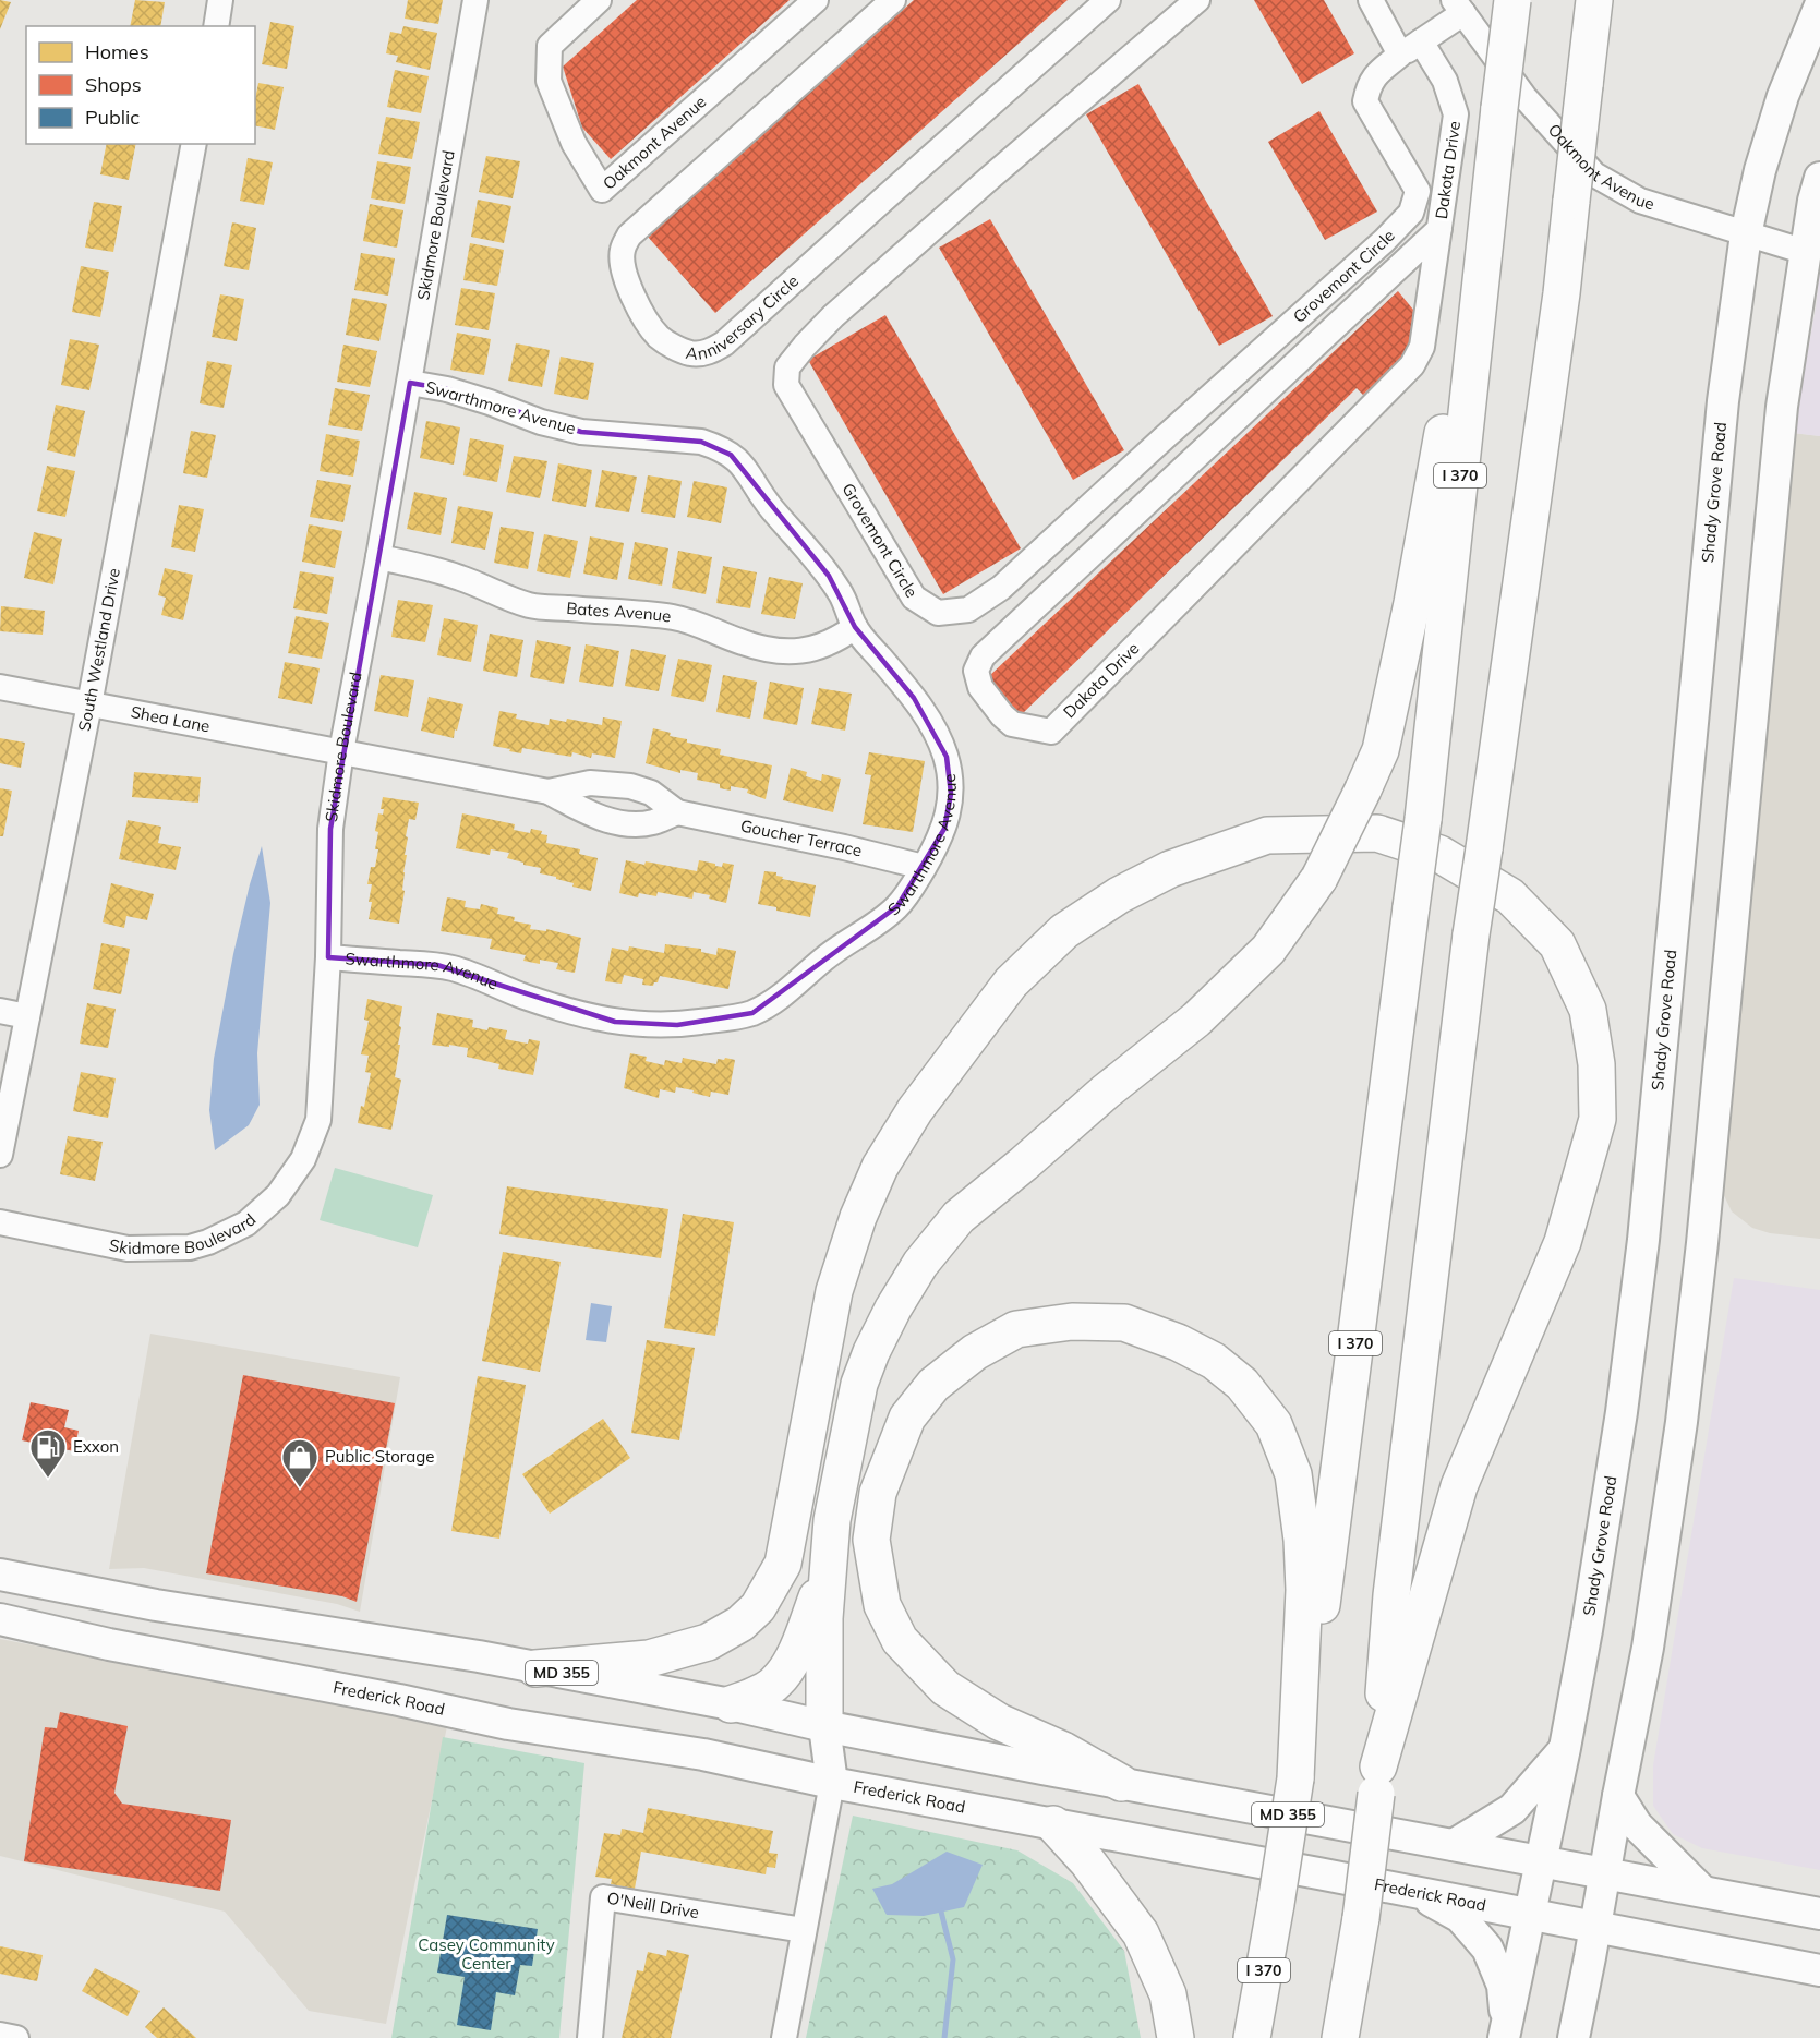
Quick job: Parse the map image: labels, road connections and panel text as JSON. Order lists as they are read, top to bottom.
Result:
{
  "streets": {
    "highway": ["I 370"],
    "main road": ["Shady Grove Road", "MD 355", "Frederick Road"],
    "street": [
      "Oakmont Avenue",
      "Dakota Drive",
      "Skidmore Boulevard",
      "Grovemont Circle",
      "Anniversary Circle",
      "Swarthmore Avenue",
      "Bates Avenue",
      "South Westland Drive",
      "Shea Lane",
      "Goucher Terrace",
      "O'Neill Drive"
    ]
  },
  "crossings": [
    ["Oakmont Avenue", "Grovemont Circle"],
    ["Oakmont Avenue", "Shady Grove Road"],
    ["Dakota Drive", "Grovemont Circle"],
    ["Skidmore Boulevard", "Swarthmore Avenue"],
    ["Skidmore Boulevard", "Bates Avenue"],
    ["Skidmore Boulevard", "Shea Lane"],
    ["Skidmore Boulevard", "Goucher Terrace"],
    ["Swarthmore Avenue", "Bates Avenue"],
    ["Swarthmore Avenue", "Goucher Terrace"],
    ["Shady Grove Road", "MD 355"],
    ["Shady Grove Road", "Frederick Road"],
    ["South Westland Drive", "Shea Lane"],
    ["Shea Lane", "Goucher Terrace"]
  ],
  "parks": ["Casey Community Center"],
  "places": {
    "fuel station": ["Exxon"],
    "shop": ["Public Storage"]
  },
  "legend": ["Homes", "Shops", "Public"]
}
